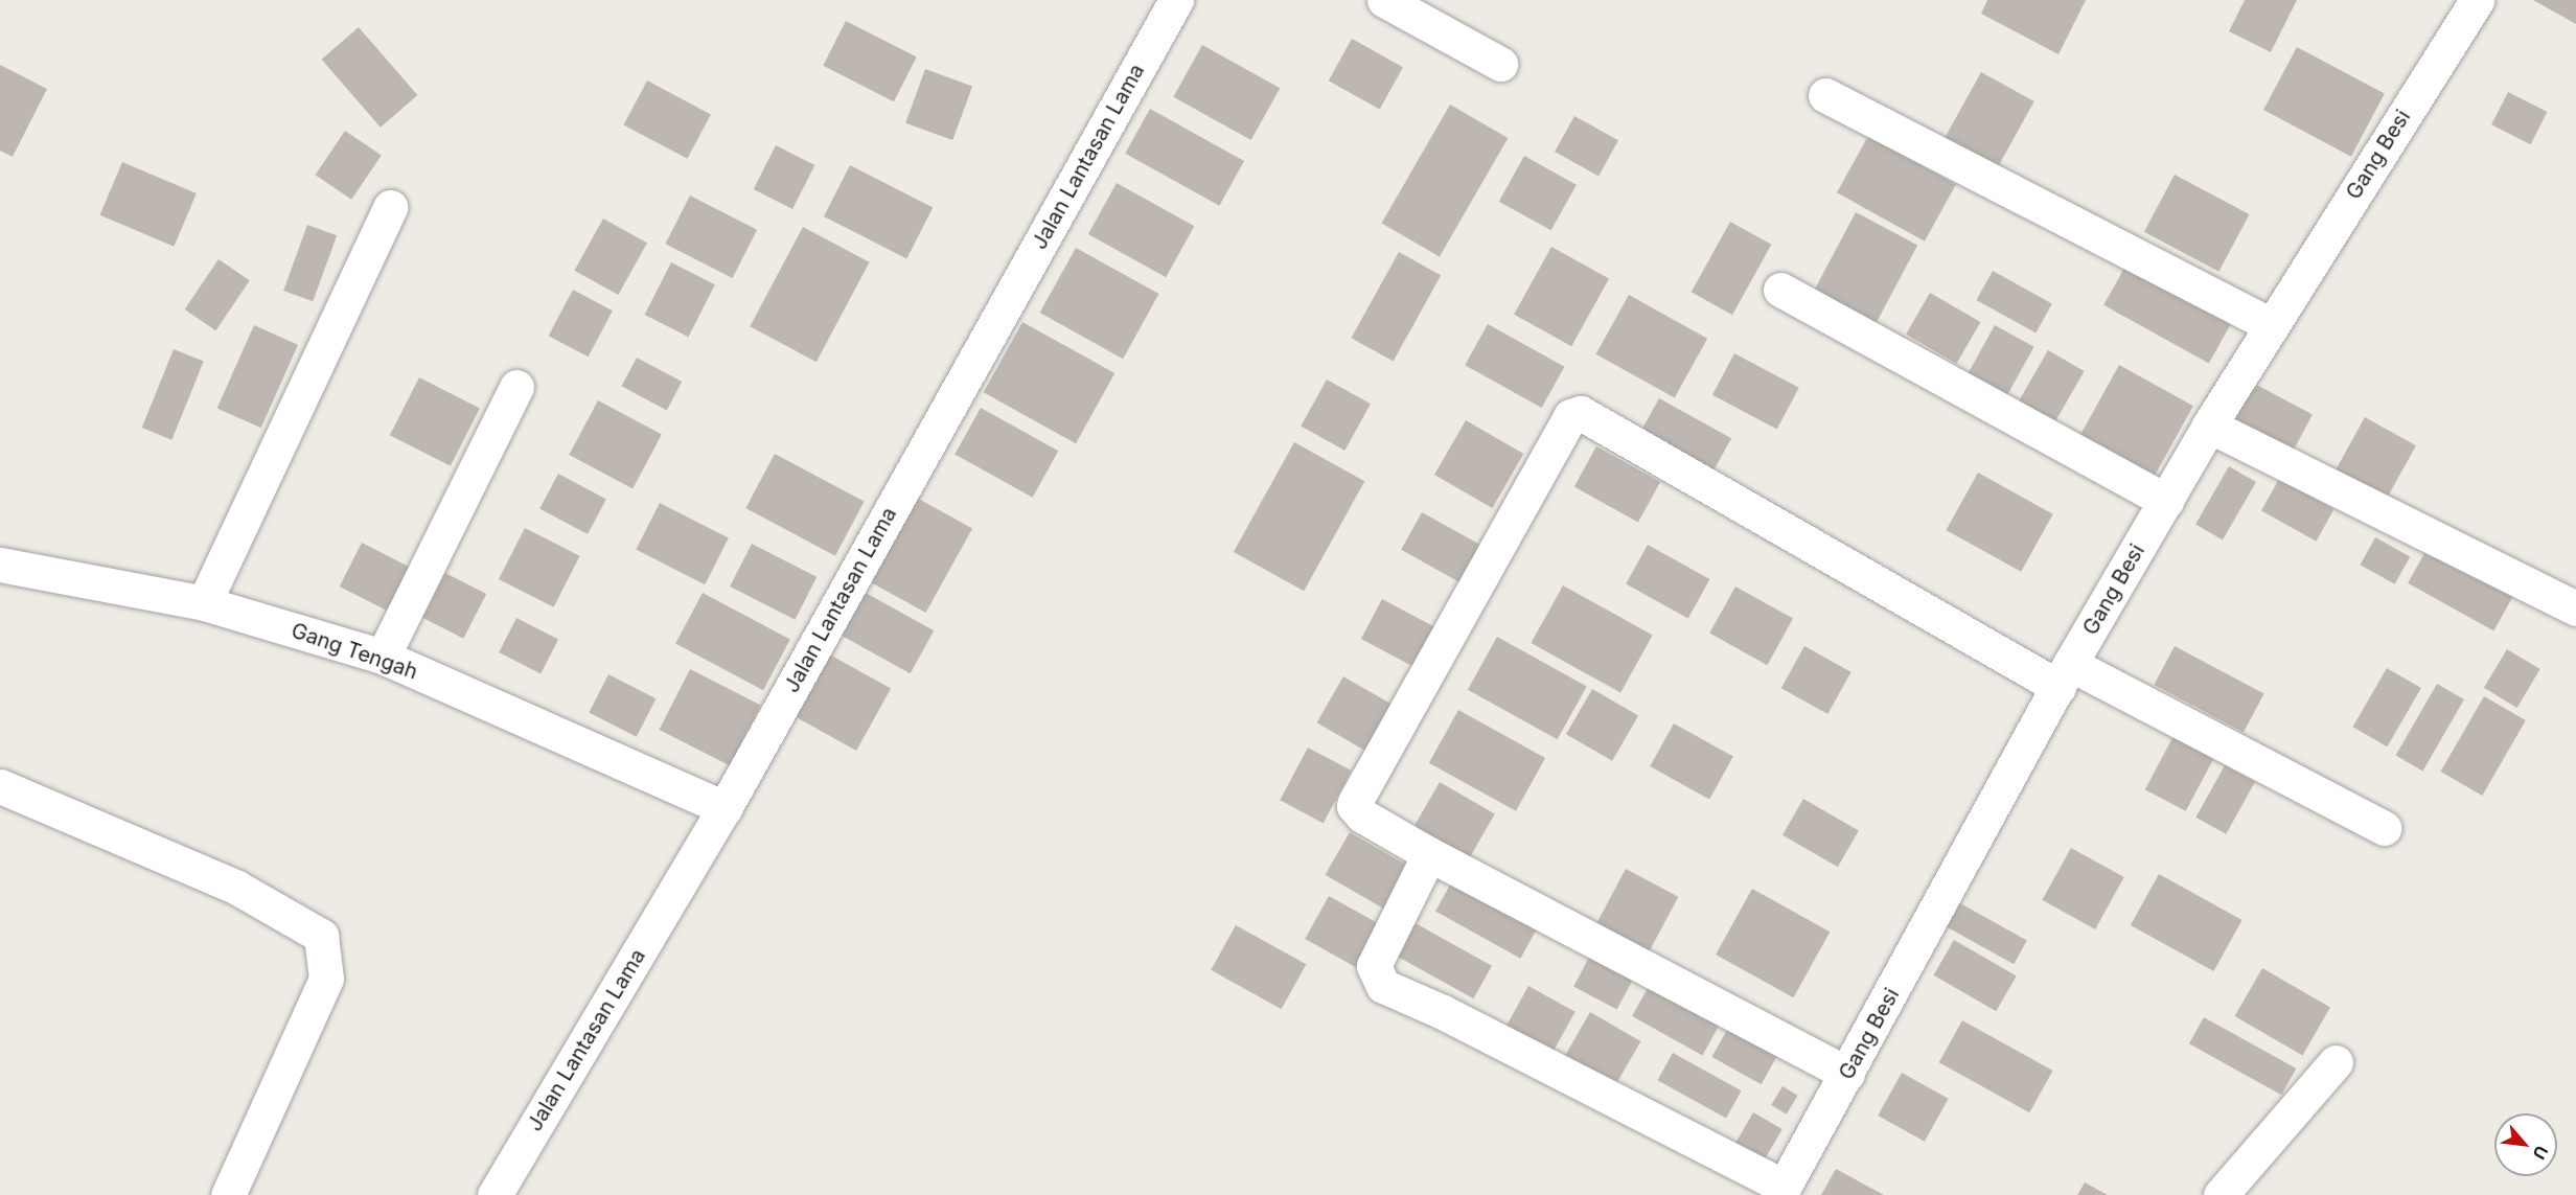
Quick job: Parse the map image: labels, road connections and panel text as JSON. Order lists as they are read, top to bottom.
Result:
{
  "streets": {
    "street": ["Gang Besi", "Jalan Lantasan Lama", "Gang Tengah"]
  },
  "crossings": [
    ["Jalan Lantasan Lama", "Gang Tengah"]
  ],
  "north": "bottom right"
}
